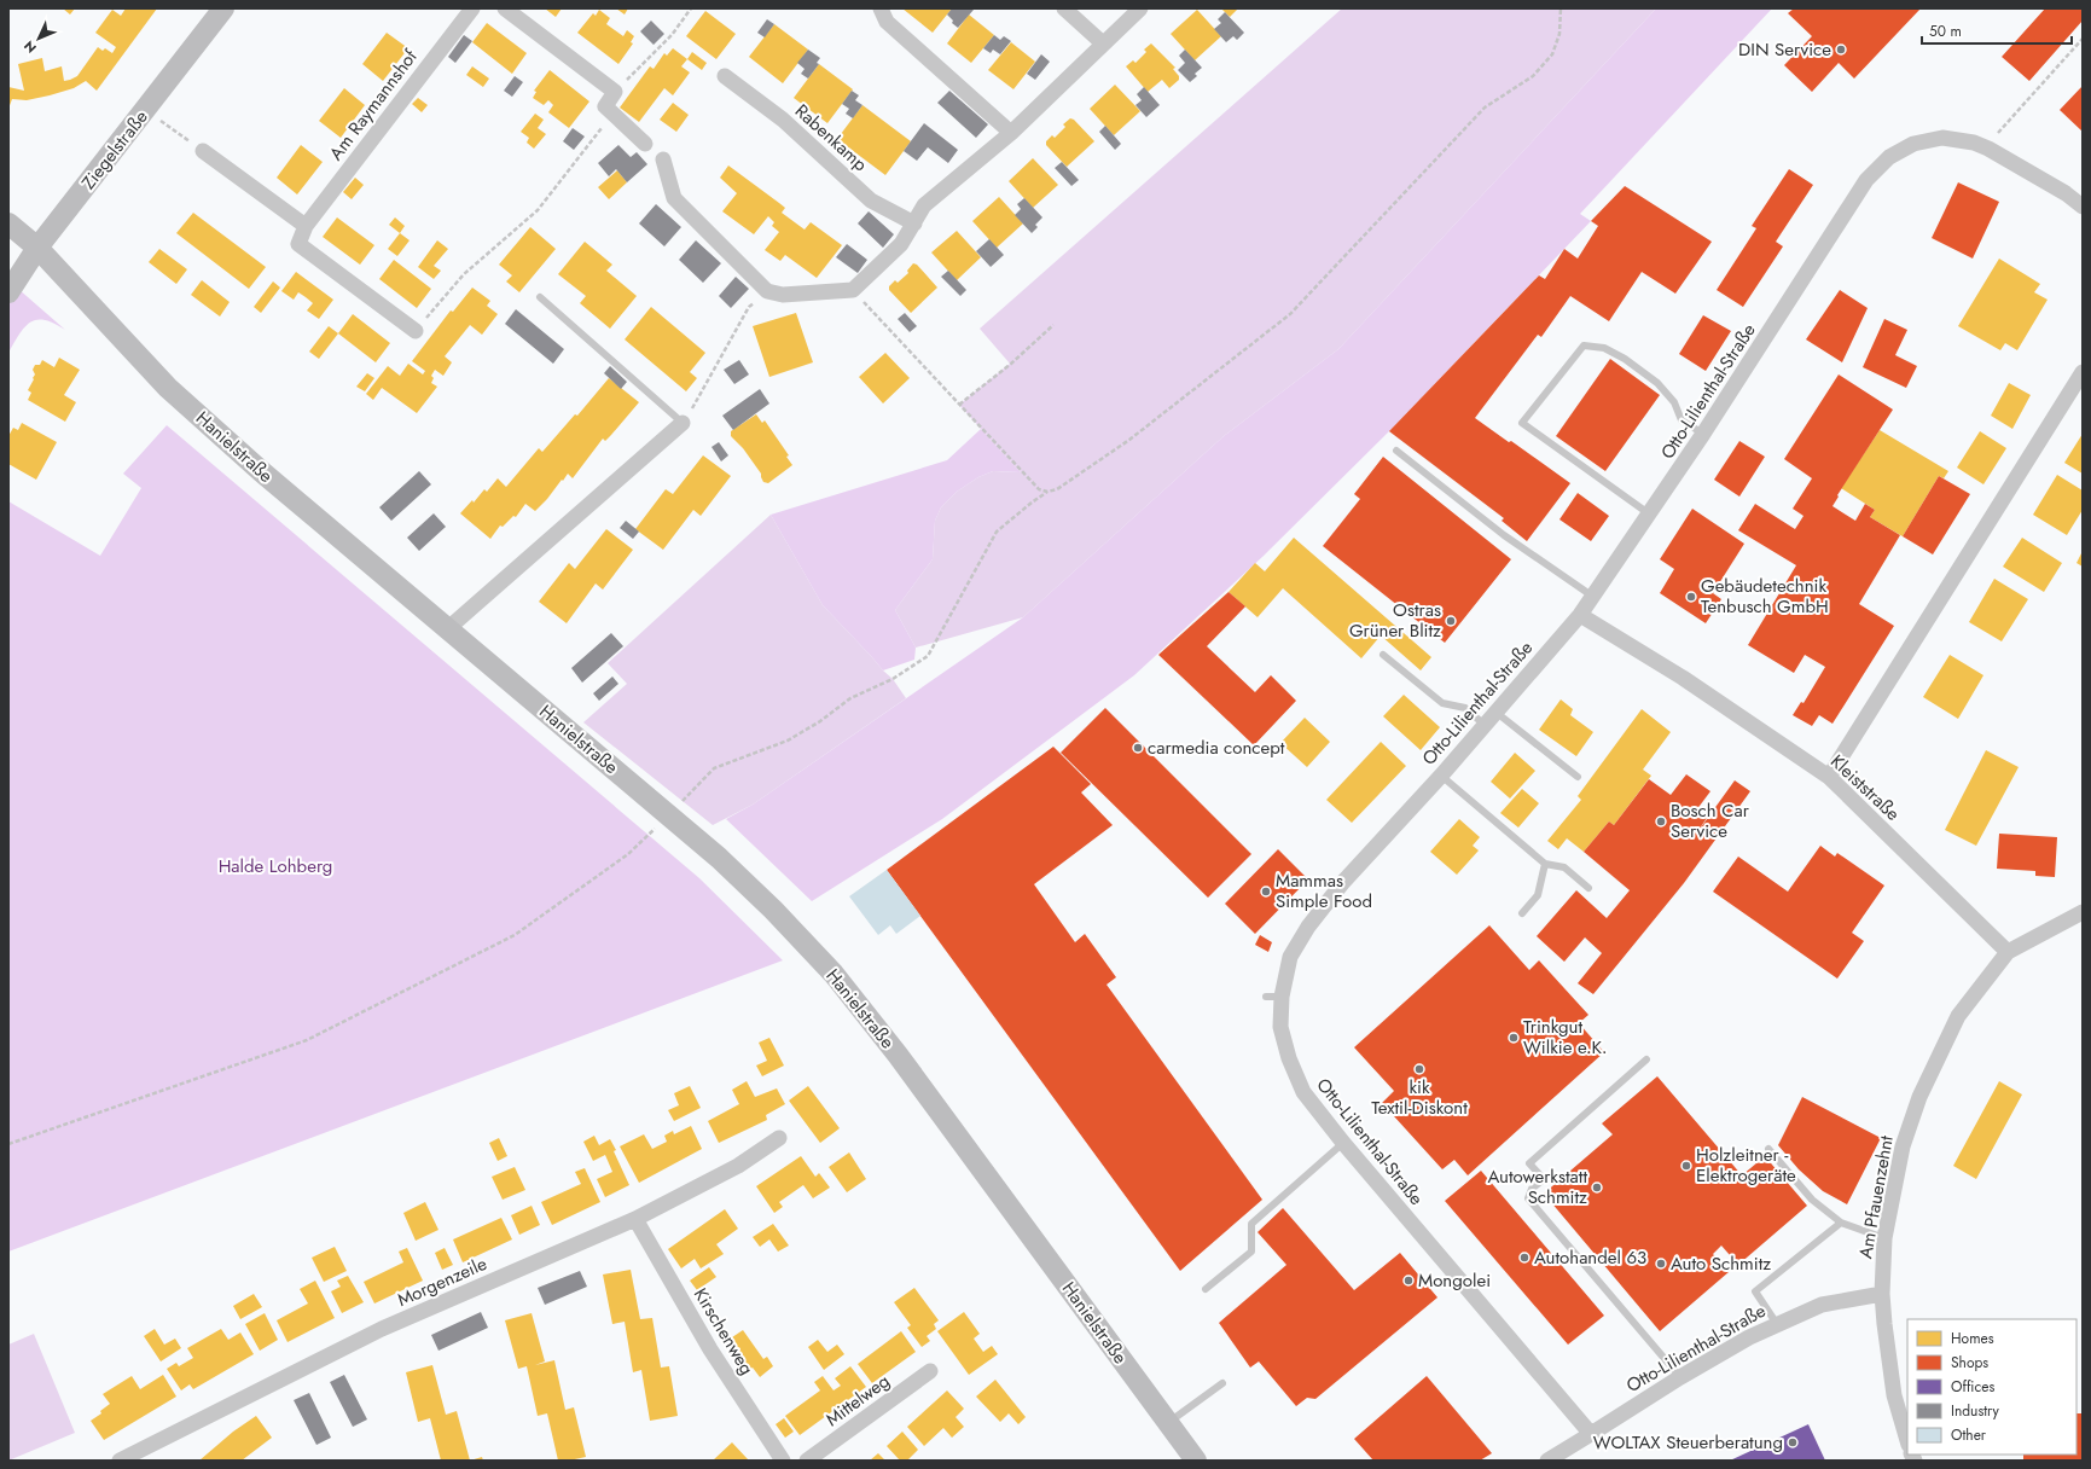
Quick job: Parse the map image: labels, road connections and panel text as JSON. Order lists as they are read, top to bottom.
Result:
{
  "streets": {
    "main road": ["Ziegelstraße", "Hanielstraße"],
    "street": [
      "Am Raymannshof",
      "Rabenkamp",
      "Otto-Lilienthal-Straße",
      "Kleiststraße",
      "Am Pfauenzehnt",
      "Morgenzeile",
      "Kirschenweg",
      "Mittelweg"
    ]
  },
  "crossings": [
    ["Ziegelstraße", "Hanielstraße"],
    ["Otto-Lilienthal-Straße", "Kleiststraße"],
    ["Otto-Lilienthal-Straße", "Am Pfauenzehnt"],
    ["Kleiststraße", "Am Pfauenzehnt"],
    ["Morgenzeile", "Kirschenweg"]
  ],
  "parks": ["Halde Lohberg"],
  "places": [
    "DIN Service",
    "Gebäudetechnik Tenbusch GmbH",
    "Ostras Grüner Blitz",
    "carmedia concept",
    "Bosch Car Service",
    "Mammas Simple Food",
    "Trinkgut Wilkie e.K.",
    "kik Textil-Diskont",
    "Holzleitner - Elektrogeräte",
    "Autowerkstatt Schmitz",
    "Autohandel 63",
    "Auto Schmitz",
    "Mongolei",
    "WOLTAX Steuerberatung"
  ],
  "legend": [
    "Homes",
    "Shops",
    "Offices",
    "Industry",
    "Other"
  ],
  "scale_bar": "50 m",
  "north": "bottom left"
}
